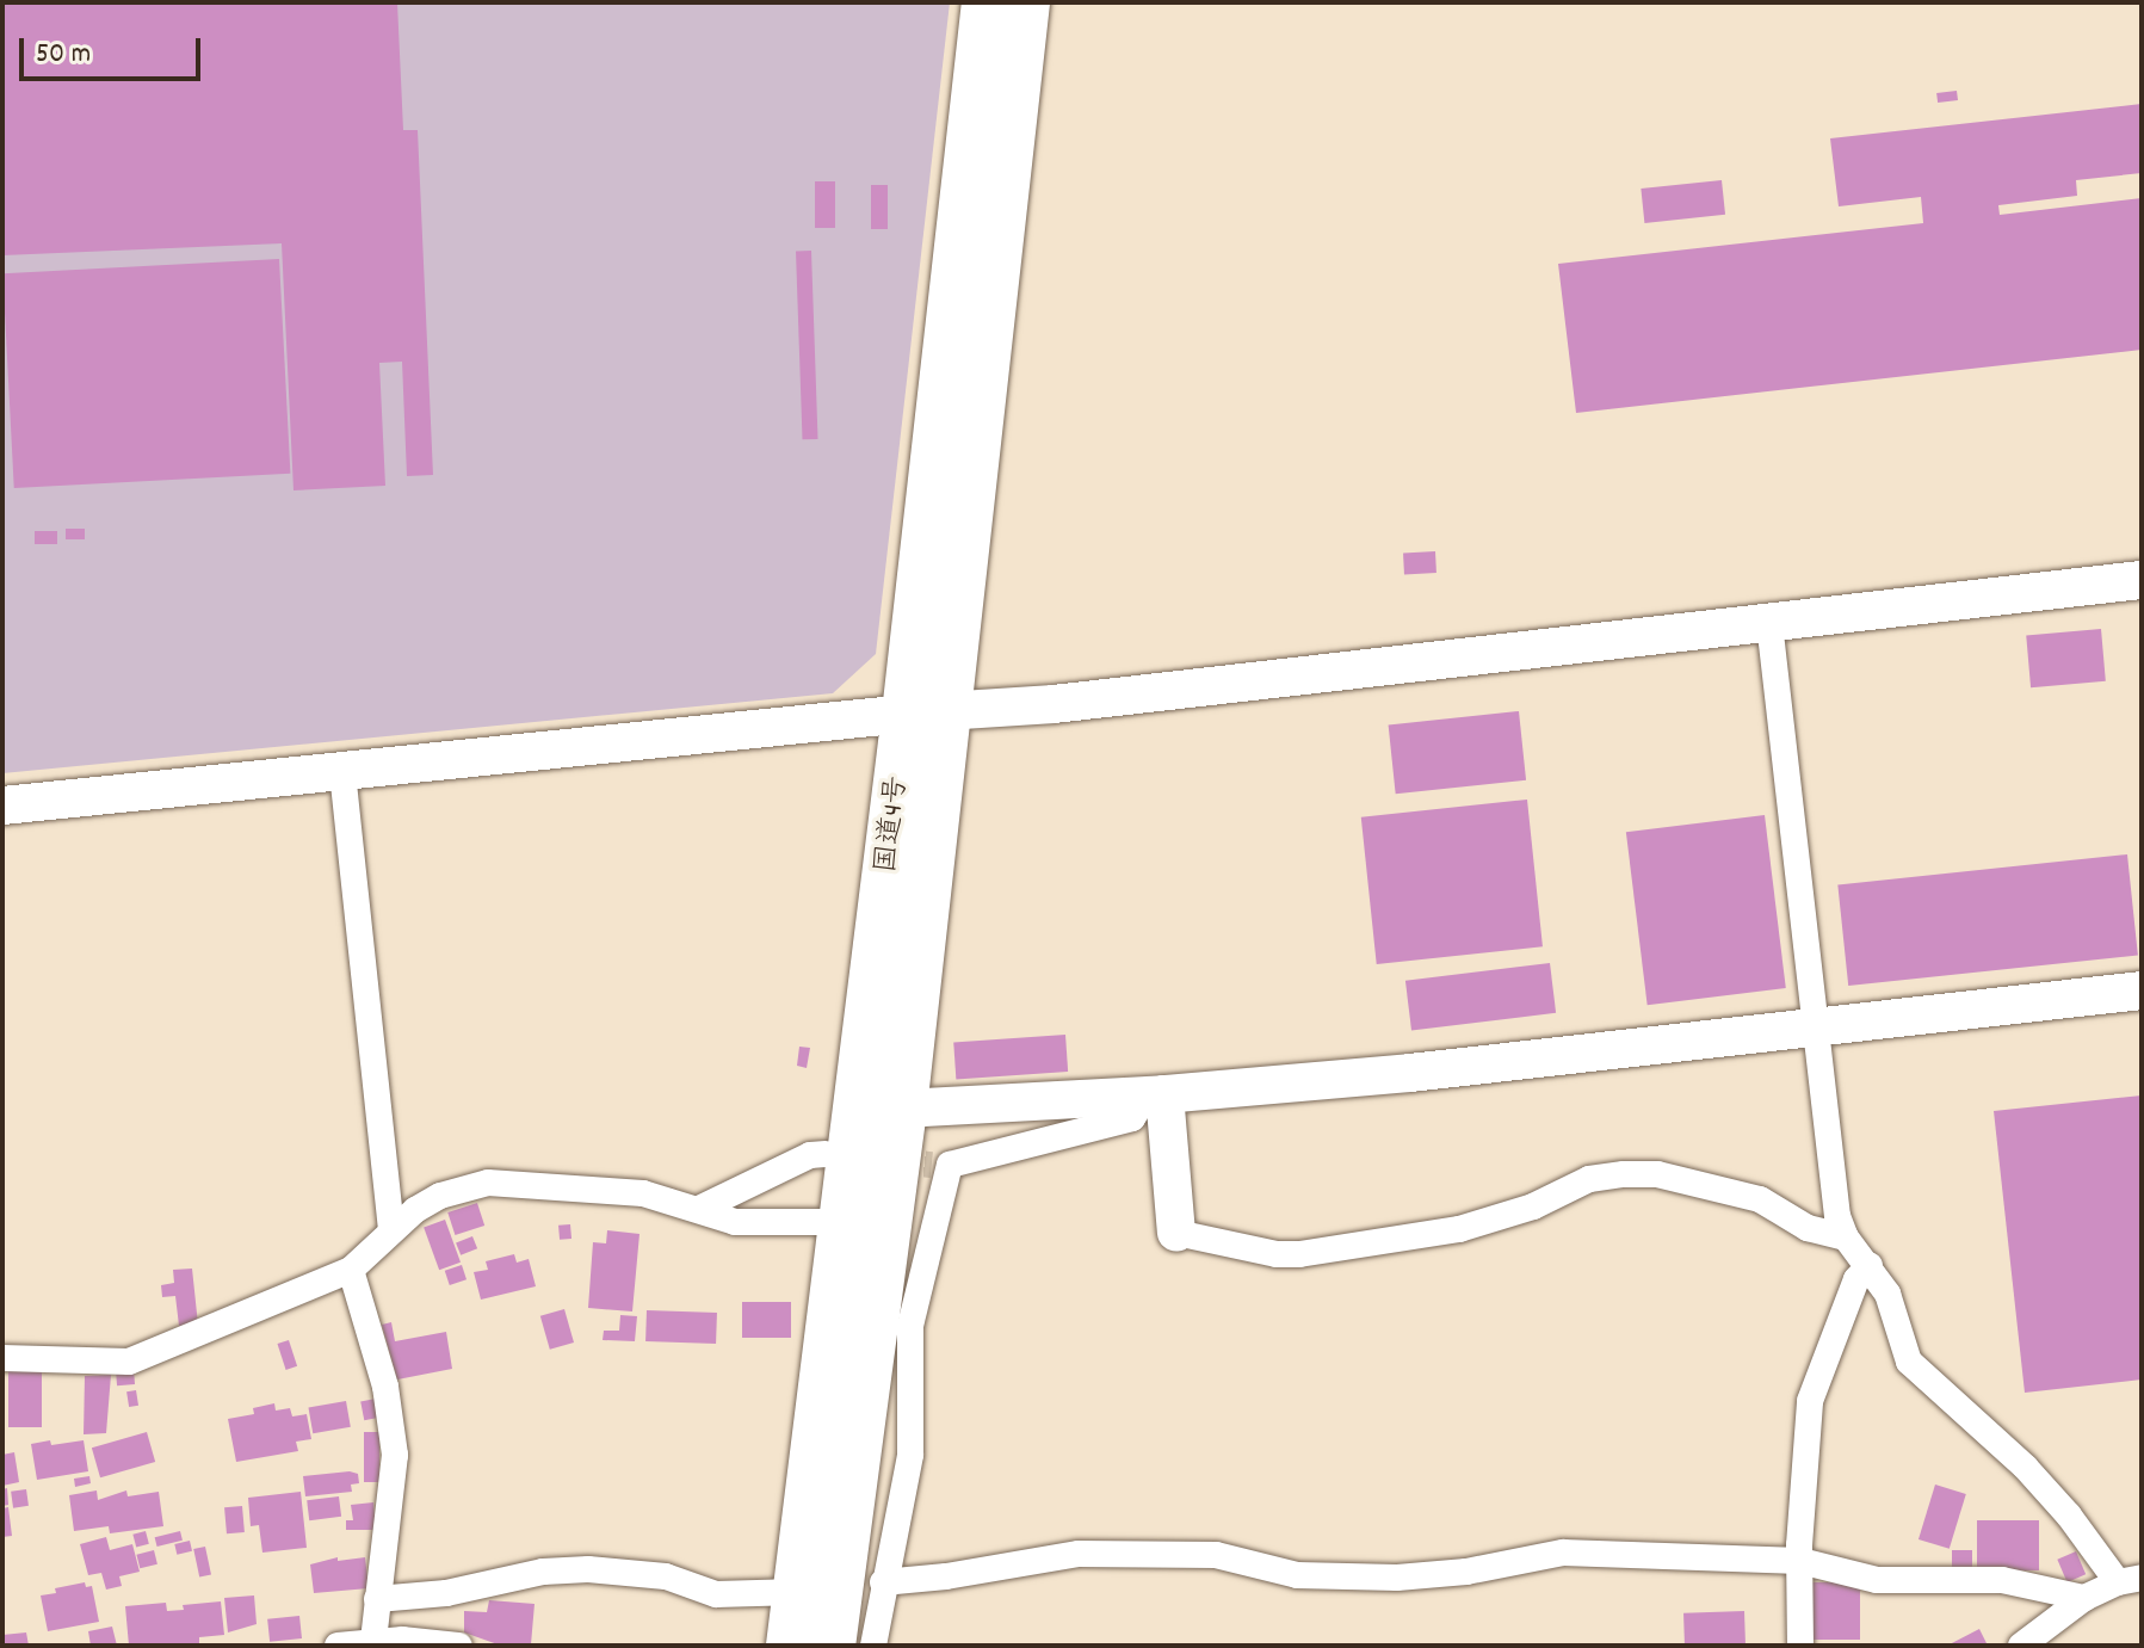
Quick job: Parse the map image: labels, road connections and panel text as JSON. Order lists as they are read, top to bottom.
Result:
{
  "streets": {
    "highway": ["国道4号"]
  },
  "scale_bar": "50 m"
}
